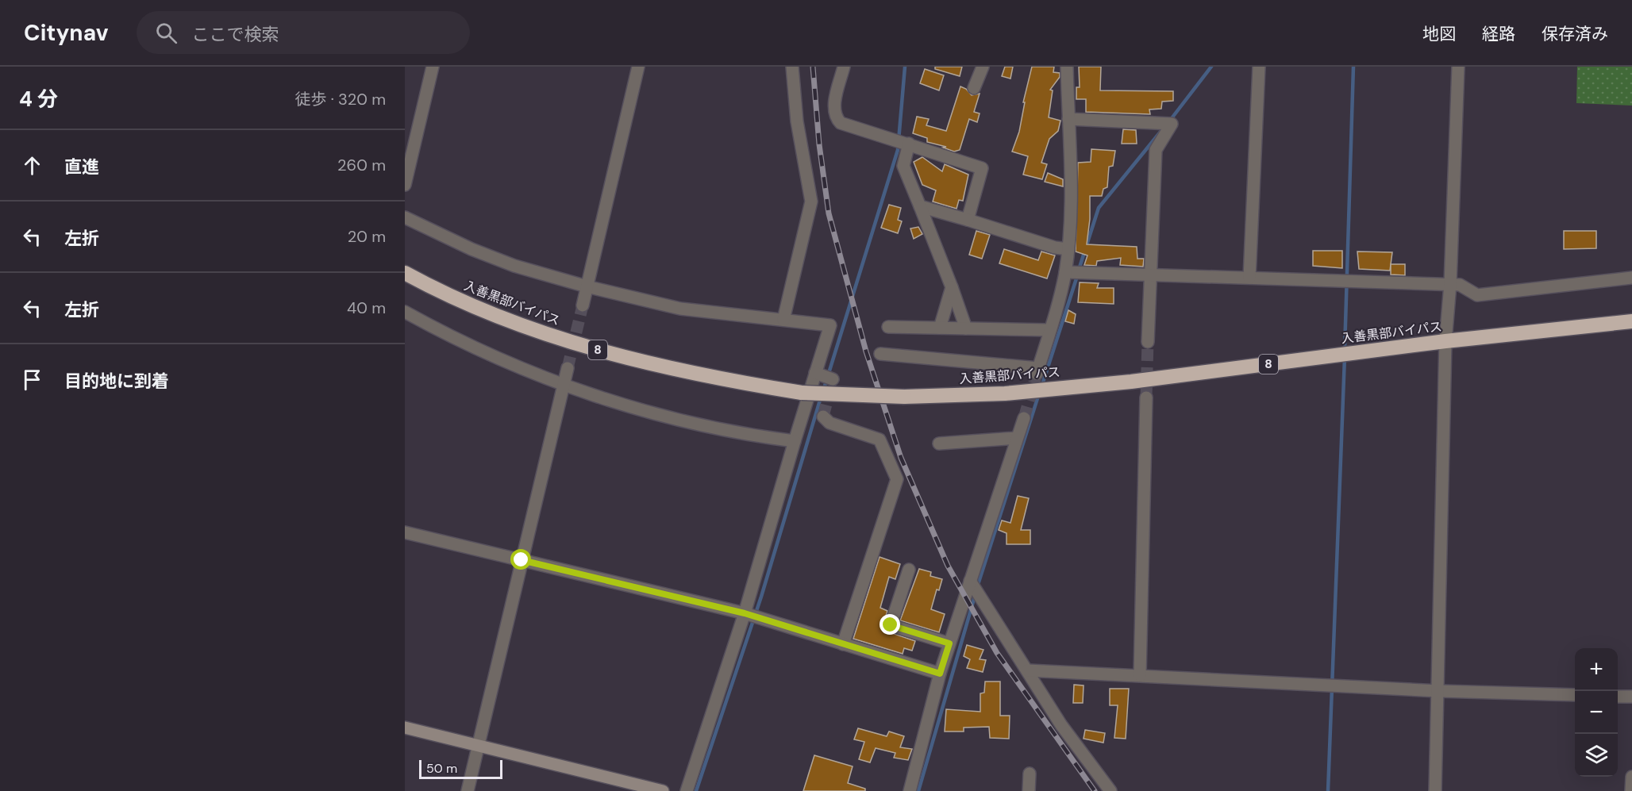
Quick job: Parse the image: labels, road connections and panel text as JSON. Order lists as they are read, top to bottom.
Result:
{
  "streets": {
    "highway": ["入善黒部バイパス", "8"]
  },
  "scale_bar": "50 m",
  "page": {
    "header": "Citynav",
    "search": "ここで検索",
    "nav": ["地図", "経路", "保存済み"],
    "heading": ["4 分", "徒歩 · 320 m"],
    "list": [
      ["直進", "260 m"],
      ["左折", "20 m"],
      ["左折", "40 m"],
      "目的地に到着"
    ],
    "map_buttons": ["+", "−"],
    "scale": "50 m"
  }
}
